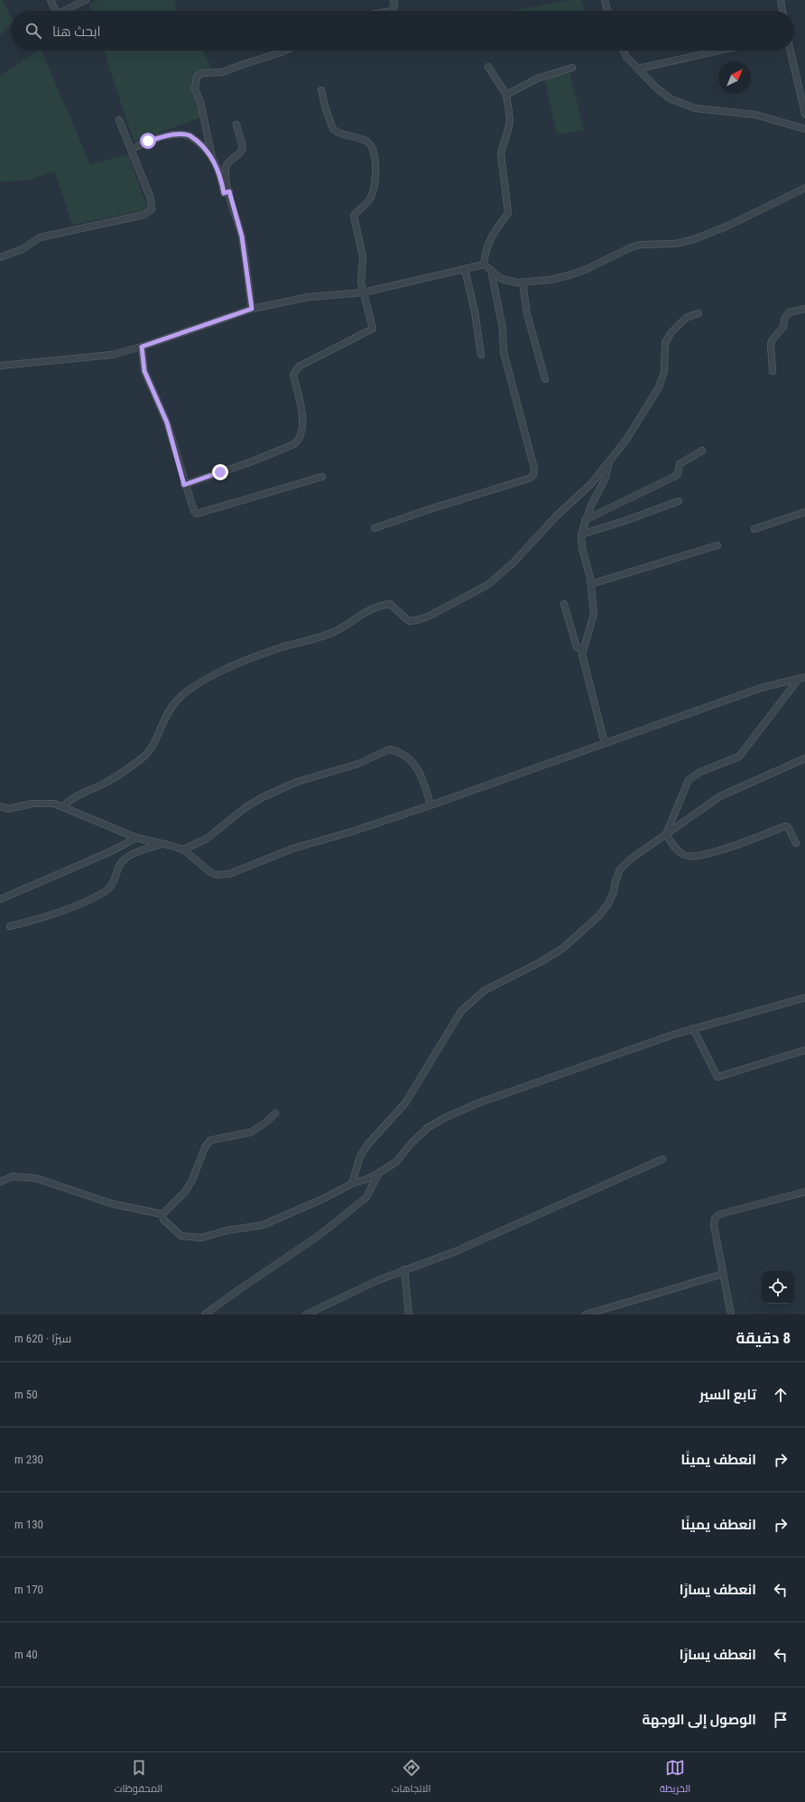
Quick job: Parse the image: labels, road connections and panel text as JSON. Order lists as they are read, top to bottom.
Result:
{
  "north": "top right",
  "page": {
    "search": "ابحث هنا",
    "heading": ["8 دقيقة", "سيرًا · 620 m"],
    "list": [
      ["تابع السير", "50 m"],
      ["انعطف يمينًا", "230 m"],
      ["انعطف يمينًا", "130 m"],
      ["انعطف يسارًا", "170 m"],
      ["انعطف يسارًا", "40 m"],
      "الوصول إلى الوجهة"
    ],
    "nav": ["الخريطة", "الاتجاهات", "المحفوظات"]
  }
}
